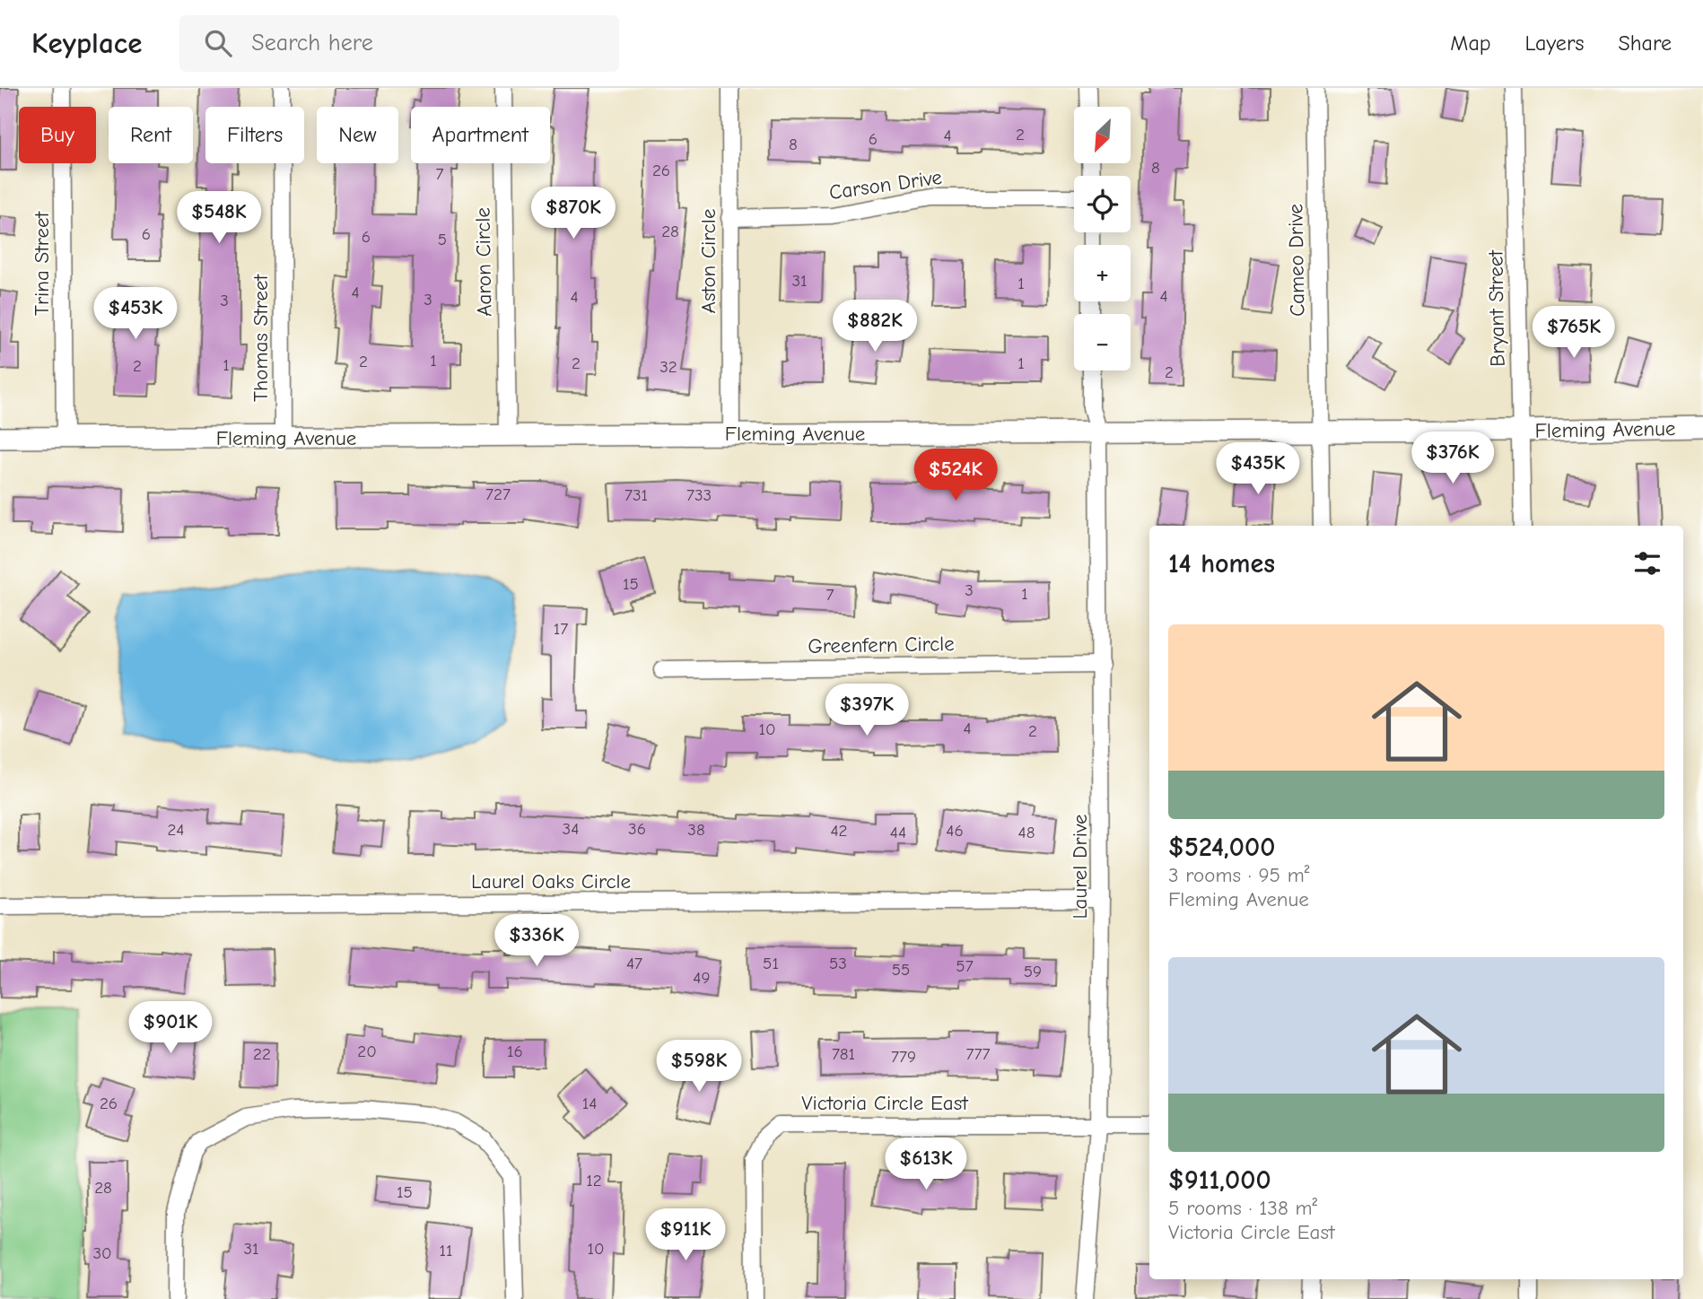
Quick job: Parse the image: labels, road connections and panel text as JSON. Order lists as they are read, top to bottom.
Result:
{
  "streets": {
    "street": [
      "Carson Drive",
      "Cameo Drive",
      "Aston Circle",
      "Aaron Circle",
      "Trina Street",
      "Bryant Street",
      "Thomas Street",
      "Fleming Avenue",
      "Greenfern Circle",
      "Laurel Drive",
      "Laurel Oaks Circle",
      "Victoria Circle East"
    ]
  },
  "crossings": [
    ["Carson Drive", "Aston Circle"],
    ["Cameo Drive", "Fleming Avenue"],
    ["Aston Circle", "Fleming Avenue"],
    ["Aaron Circle", "Fleming Avenue"],
    ["Trina Street", "Fleming Avenue"],
    ["Bryant Street", "Fleming Avenue"],
    ["Thomas Street", "Fleming Avenue"],
    ["Fleming Avenue", "Laurel Drive"],
    ["Greenfern Circle", "Laurel Drive"],
    ["Laurel Drive", "Laurel Oaks Circle"],
    ["Laurel Drive", "Victoria Circle East"]
  ],
  "house_numbers": [
    "2",
    "4",
    "6",
    "8",
    "8",
    "26",
    "7",
    "28",
    "6",
    "6",
    "5",
    "31",
    "1",
    "4",
    "4",
    "4",
    "3",
    "3",
    "1",
    "2",
    "2",
    "1",
    "1",
    "2",
    "32",
    "2",
    "727",
    "731",
    "733",
    "15",
    "3",
    "1",
    "7",
    "17",
    "4",
    "10",
    "2",
    "34",
    "36",
    "24",
    "38",
    "42",
    "46",
    "44",
    "48",
    "47",
    "51",
    "53",
    "57",
    "55",
    "59",
    "49",
    "20",
    "16",
    "22",
    "781",
    "777",
    "779",
    "26",
    "14",
    "12",
    "28",
    "15",
    "31",
    "10",
    "11",
    "30"
  ],
  "north": "bottom left",
  "page": {
    "header": "Keyplace",
    "search": "Search here",
    "nav": ["Map", "Layers", "Share"],
    "map_buttons": ["+", "−"],
    "chip": [
      "Buy",
      "Rent",
      "Filters",
      "New",
      "Apartment"
    ],
    "price": [
      "$870K",
      "$548K",
      "$453K",
      "$882K",
      "$765K",
      "$376K",
      "$435K",
      "$524K",
      "$397K",
      "$336K",
      "$901K",
      "$598K",
      "$613K",
      "$911K"
    ],
    "heading": "14 homes",
    "list": [
      {
        "name": "$524,000",
        "note": "3 rooms · 95 m² · Fleming Avenue"
      },
      {
        "name": "$911,000",
        "note": "5 rooms · 138 m² · Victoria Circle East"
      }
    ]
  }
}
